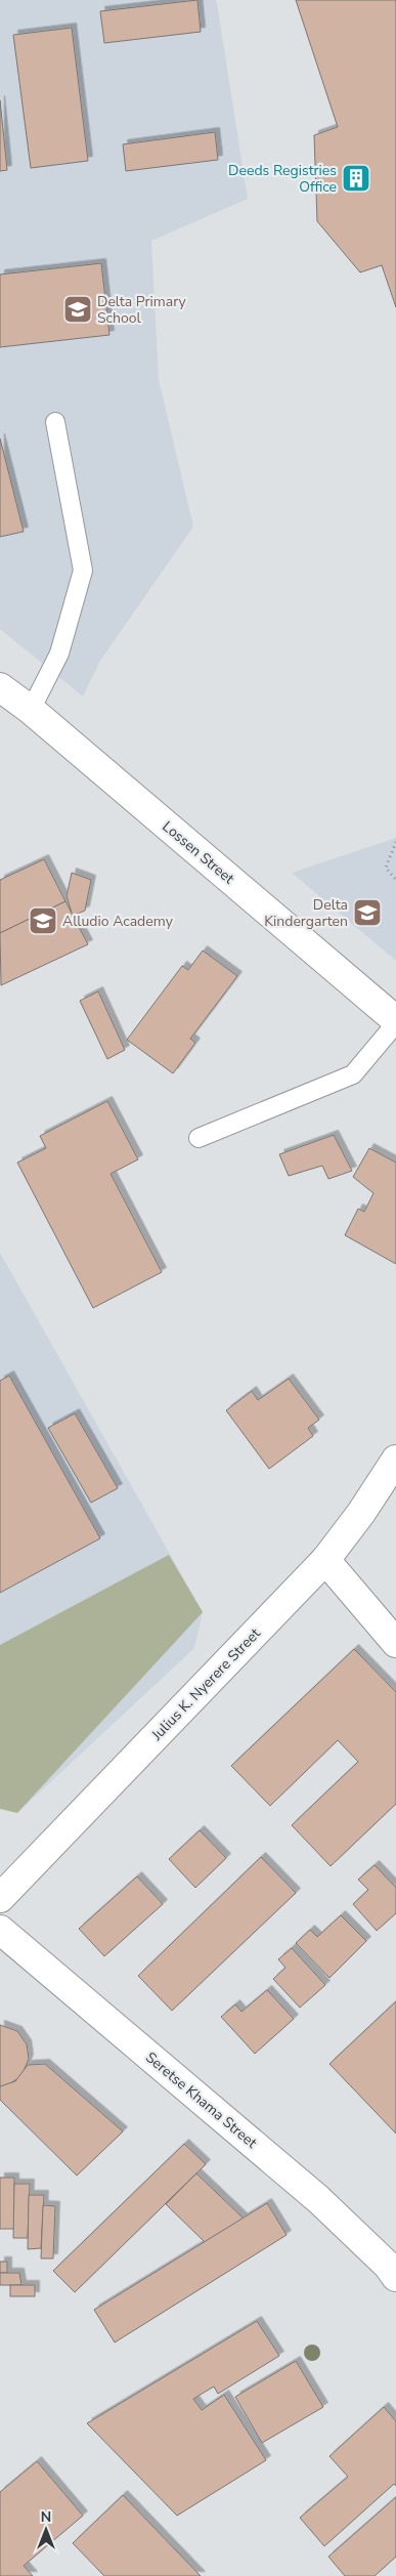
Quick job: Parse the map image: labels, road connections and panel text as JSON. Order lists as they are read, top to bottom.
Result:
{
  "streets": {
    "street": ["Lossen Street", "Julius K. Nyerere Street", "Seretse Khama Street"]
  },
  "places": {
    "building": ["Deeds Registries Office"],
    "school or university": ["Delta Primary School", "Delta Kindergarten", "Alludio Academy"]
  },
  "north": "top"
}
